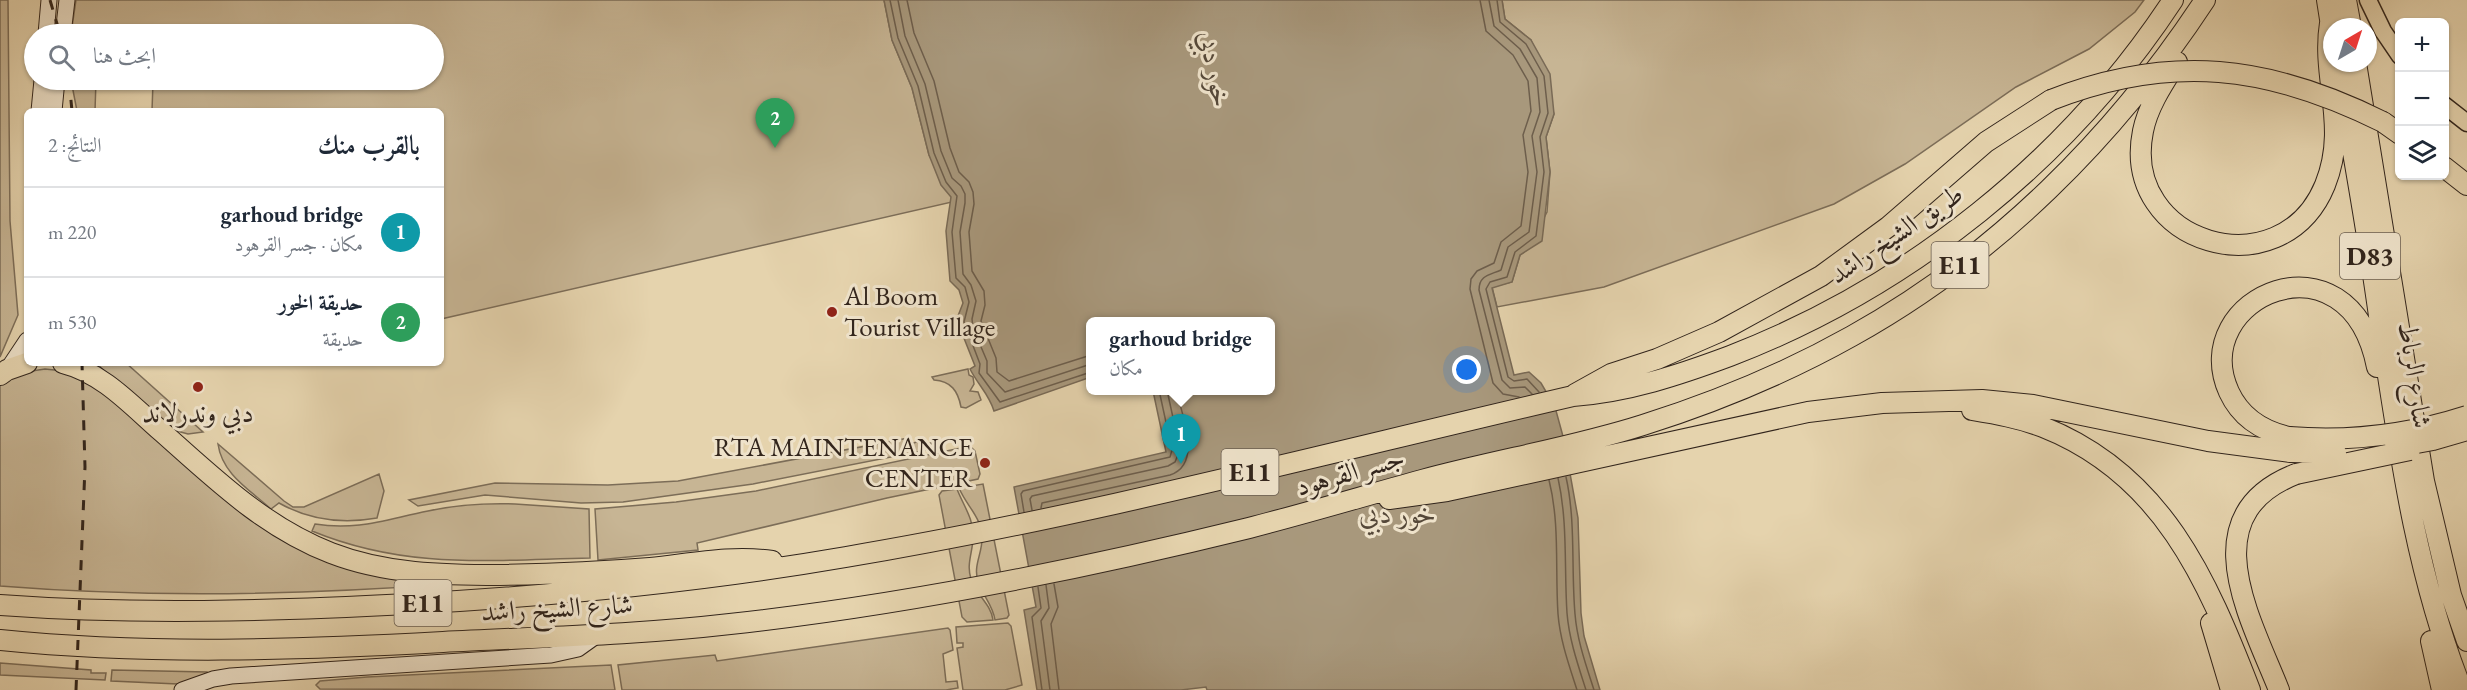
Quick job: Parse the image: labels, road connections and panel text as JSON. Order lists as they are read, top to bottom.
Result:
{
  "streets": {
    "highway": [
      "طريق الشيخ راشد",
      "D83",
      "E11",
      "شارع الرباط",
      "جسر القرهود",
      "شارع الشيخ راشد"
    ]
  },
  "crossings": [
    ["طريق الشيخ راشد", "جسر القرهود"],
    ["جسر القرهود", "شارع الشيخ راشد"]
  ],
  "water": ["خور دبي"],
  "places": ["Al Boom Tourist Village", "دبي وندرلاند", "RTA MAINTENANCE CENTER"],
  "north": "top right",
  "page": {
    "map_buttons": ["+", "−"],
    "search": "ابحث هنا",
    "pins": ["2", "1"],
    "heading": ["بالقرب منك", "النتائج: 2"],
    "list": [
      {
        "mark": "1",
        "name": "garhoud bridge",
        "note": "مكان · جسر القرهود",
        "value": "220 m"
      },
      {
        "mark": "2",
        "name": "حديقة الخور",
        "note": "حديقة",
        "value": "530 m"
      }
    ],
    "popup": ["garhoud bridge", "مكان"]
  }
}
